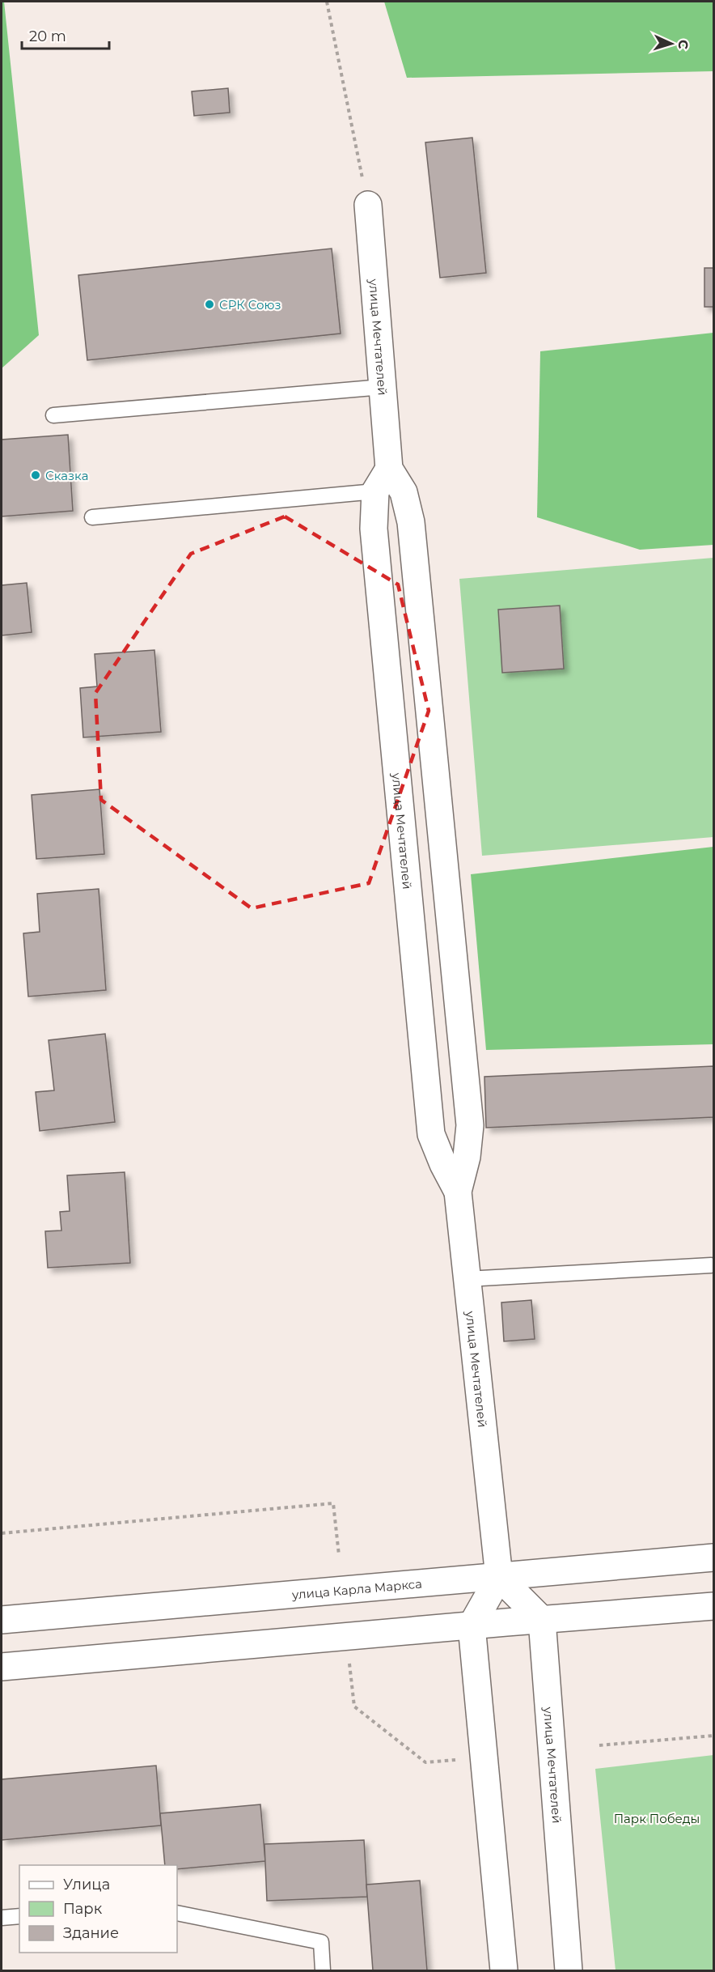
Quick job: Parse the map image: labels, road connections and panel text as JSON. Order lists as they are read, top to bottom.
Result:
{
  "streets": {
    "street": ["улица Мечтателей", "улица Карла Маркса"]
  },
  "crossings": [
    ["улица Мечтателей", "улица Карла Маркса"]
  ],
  "parks": ["Парк Победы"],
  "places": ["СРК Союз", "Сказка"],
  "legend": ["Улица", "Парк", "Здание"],
  "scale_bar": "20 m",
  "north": "right"
}
